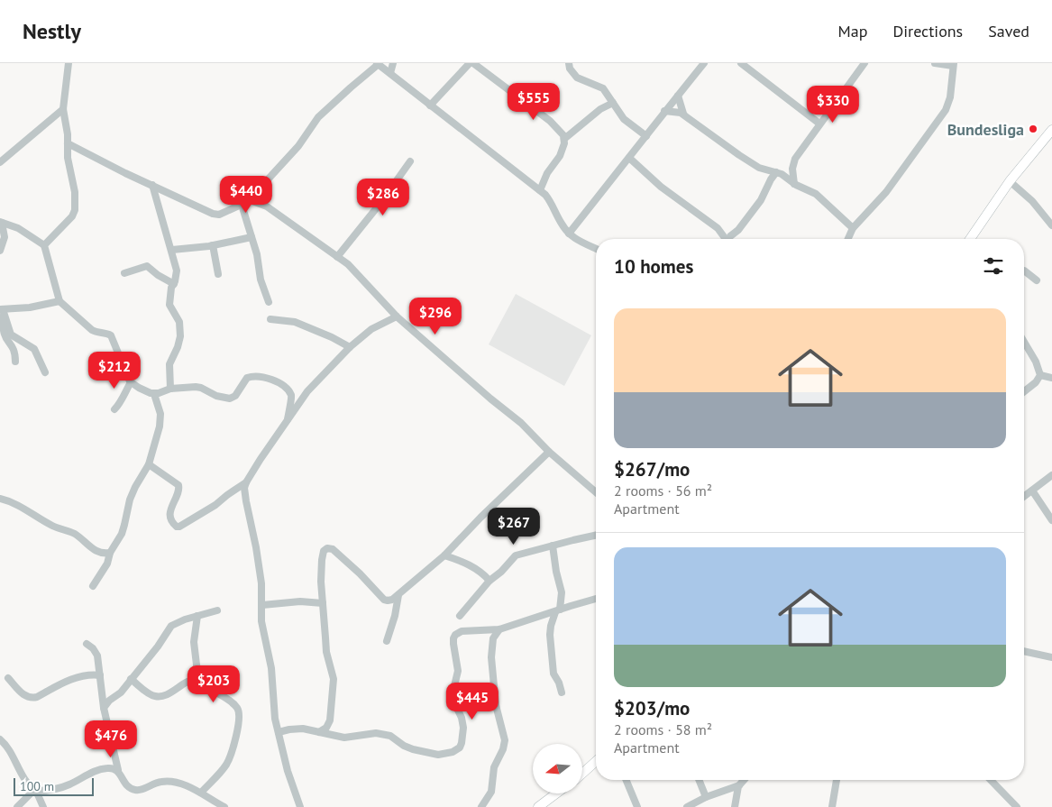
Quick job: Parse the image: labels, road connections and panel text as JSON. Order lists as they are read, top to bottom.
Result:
{
  "places": ["Bundesliga"],
  "scale_bar": "100 m",
  "north": "left",
  "page": {
    "header": "Nestly",
    "nav": ["Map", "Directions", "Saved"],
    "price": [
      "$555",
      "$330",
      "$440",
      "$286",
      "$296",
      "$212",
      "$267",
      "$203",
      "$445",
      "$476"
    ],
    "heading": "10 homes",
    "list": [
      {
        "name": "$267/mo",
        "note": "2 rooms · 56 m² · Apartment"
      },
      {
        "name": "$203/mo",
        "note": "2 rooms · 58 m² · Apartment"
      }
    ],
    "scale": "100 m"
  }
}
